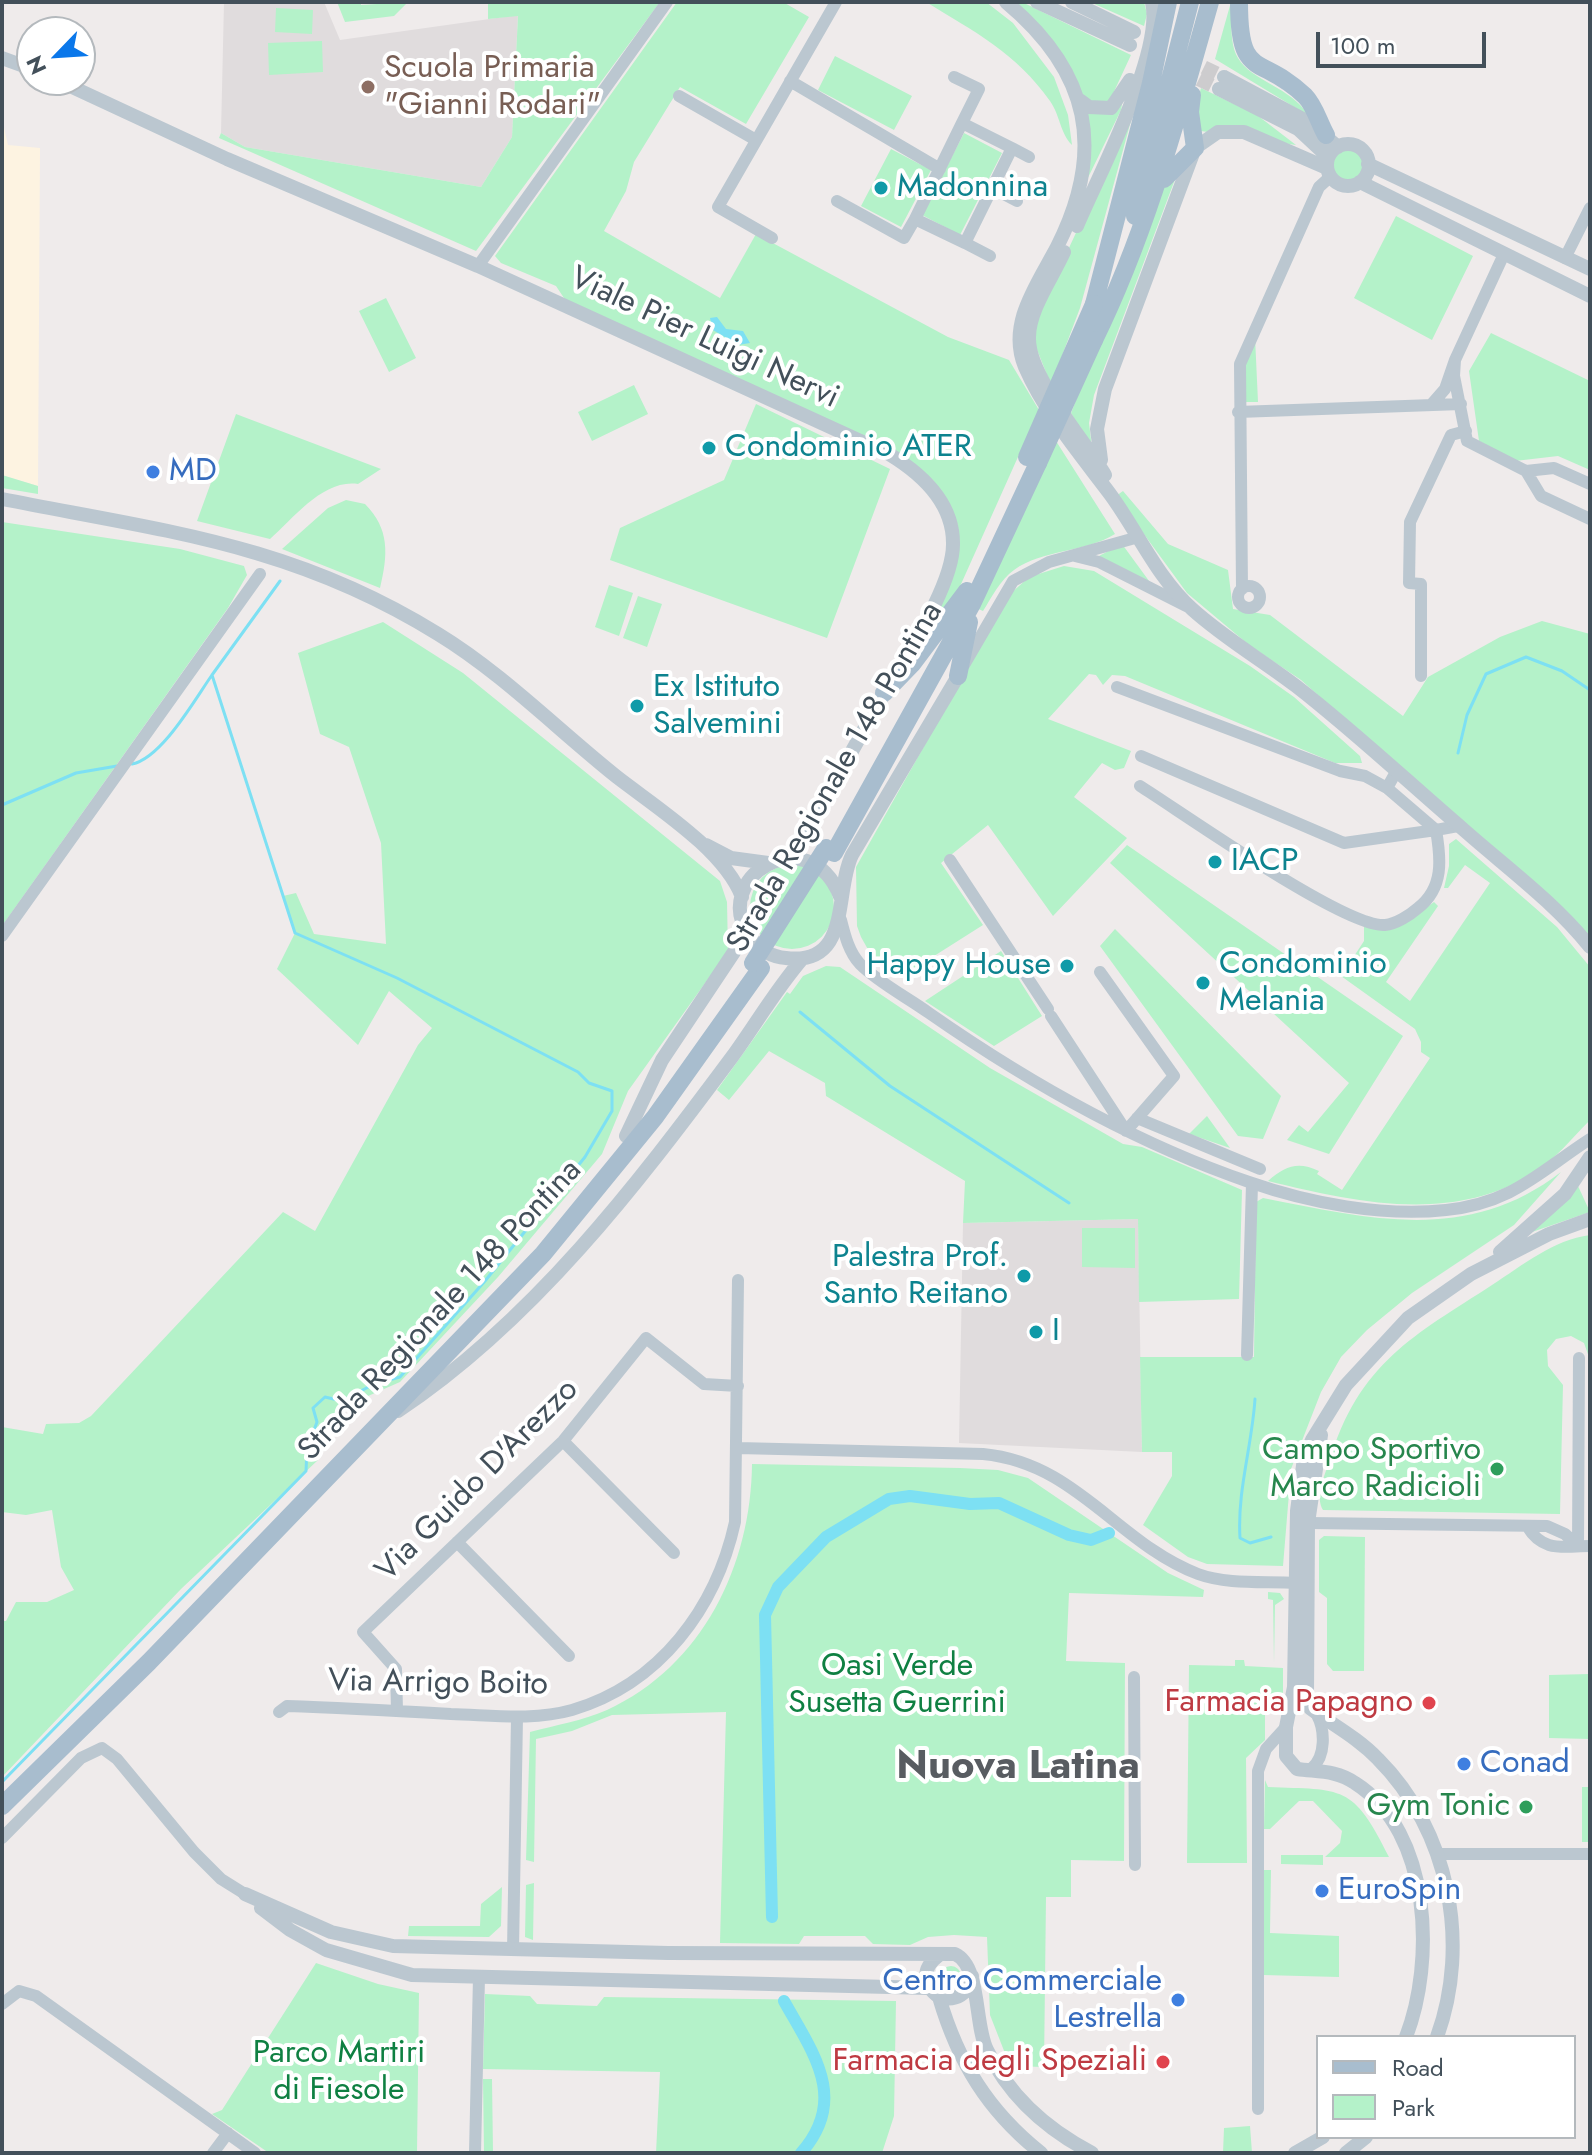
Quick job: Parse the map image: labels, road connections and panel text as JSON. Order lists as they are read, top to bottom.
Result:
{
  "streets": {
    "main road": ["Strada Regionale 148 Pontina"],
    "street": ["Viale Pier Luigi Nervi", "Via Guido D'Arezzo", "Via Arrigo Boito"]
  },
  "crossings": [
    ["Via Guido D'Arezzo", "Via Arrigo Boito"]
  ],
  "districts": ["Nuova Latina"],
  "parks": ["Oasi Verde Susetta Guerrini", "Parco Martiri di Fiesole"],
  "places": [
    "Scuola Primaria \"Gianni Rodari\"",
    "Madonnina",
    "Condominio ATER",
    "MD",
    "Ex Istituto Salvemini",
    "IACP",
    "Happy House",
    "Condominio Melania",
    "Palestra Prof. Santo Reitano",
    "I",
    "Campo Sportivo Marco Radicioli",
    "Farmacia Papagno",
    "Conad",
    "Gym Tonic",
    "EuroSpin",
    "Centro Commerciale Lestrella",
    "Farmacia degli Speziali"
  ],
  "legend": ["Road", "Park"],
  "scale_bar": "100 m",
  "north": "bottom left"
}
